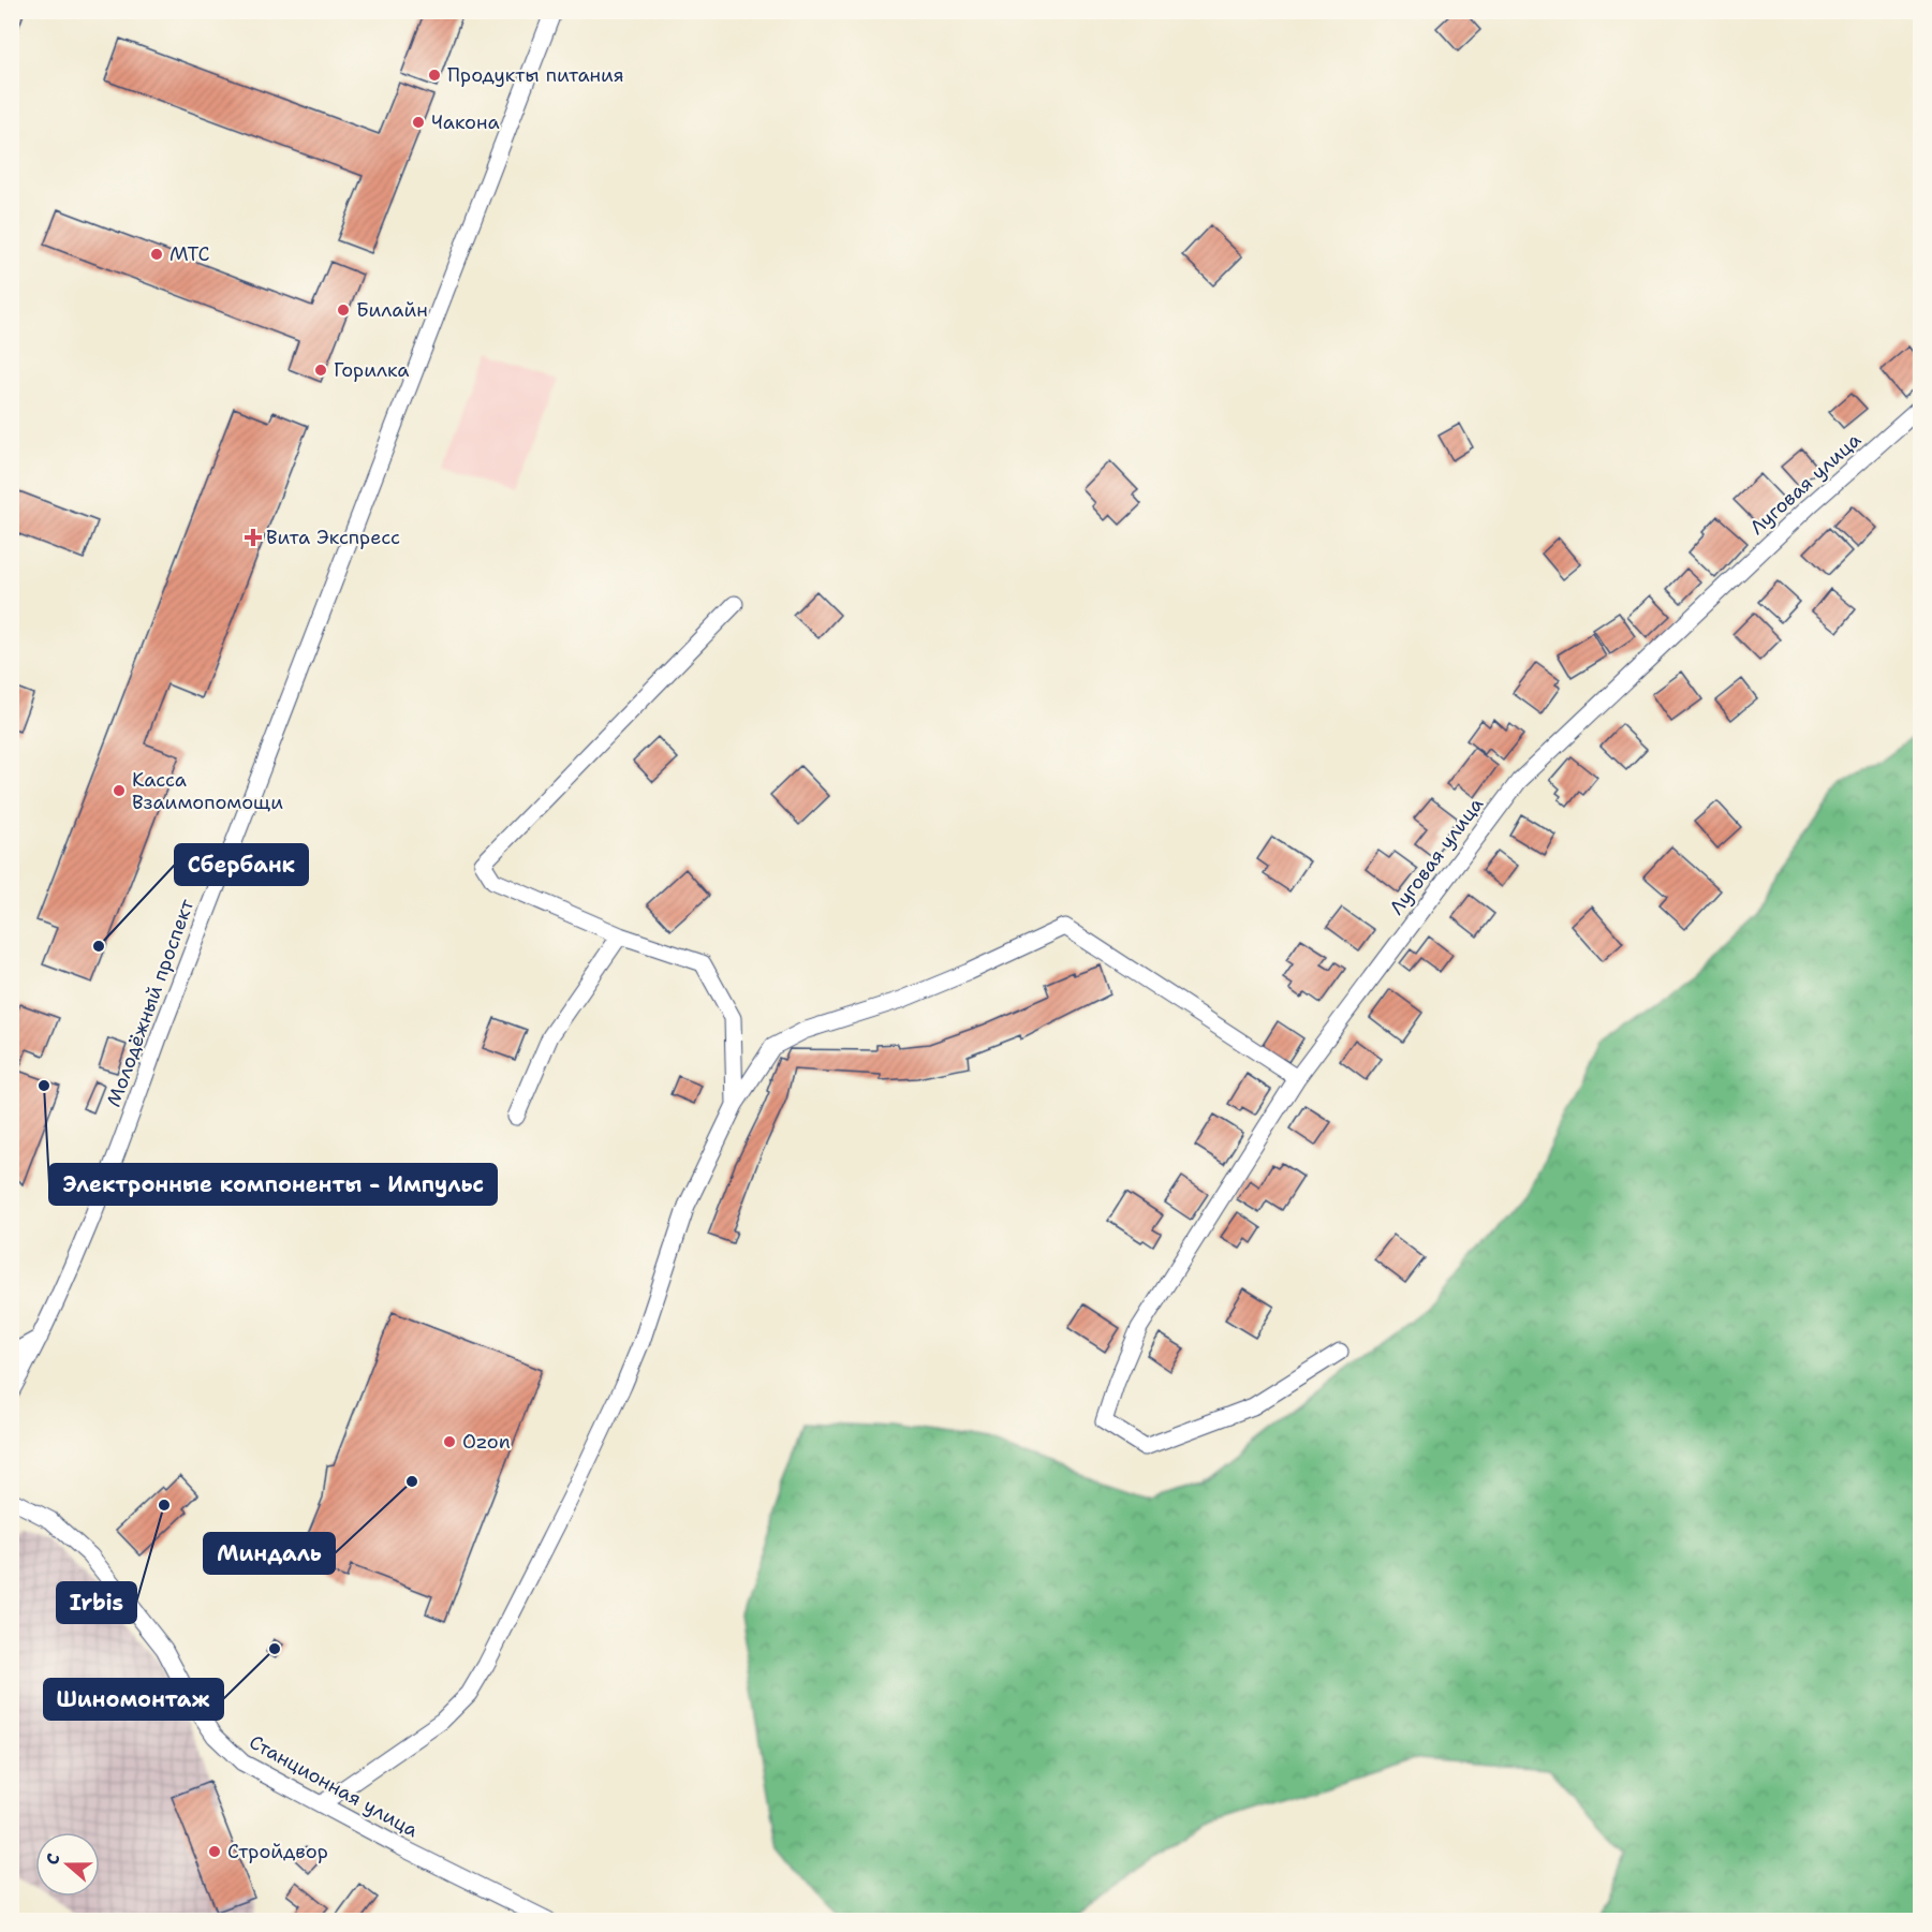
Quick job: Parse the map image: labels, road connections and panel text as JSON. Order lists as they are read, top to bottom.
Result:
{
  "streets": {
    "street": ["Луговая улица", "Молодёжный проспект", "Станционная улица"]
  },
  "places": {
    "other": [
      "Продукты питания",
      "Чакона",
      "МТС",
      "Билайн",
      "Горилка",
      "Касса Взаимопомощи",
      "Сбербанк",
      "Электронные компоненты - Импульс",
      "Ozon",
      "Миндаль",
      "Irbis",
      "Шиномонтаж",
      "Стройдвор"
    ],
    "health": ["Вита Экспресс"]
  },
  "north": "left"
}
